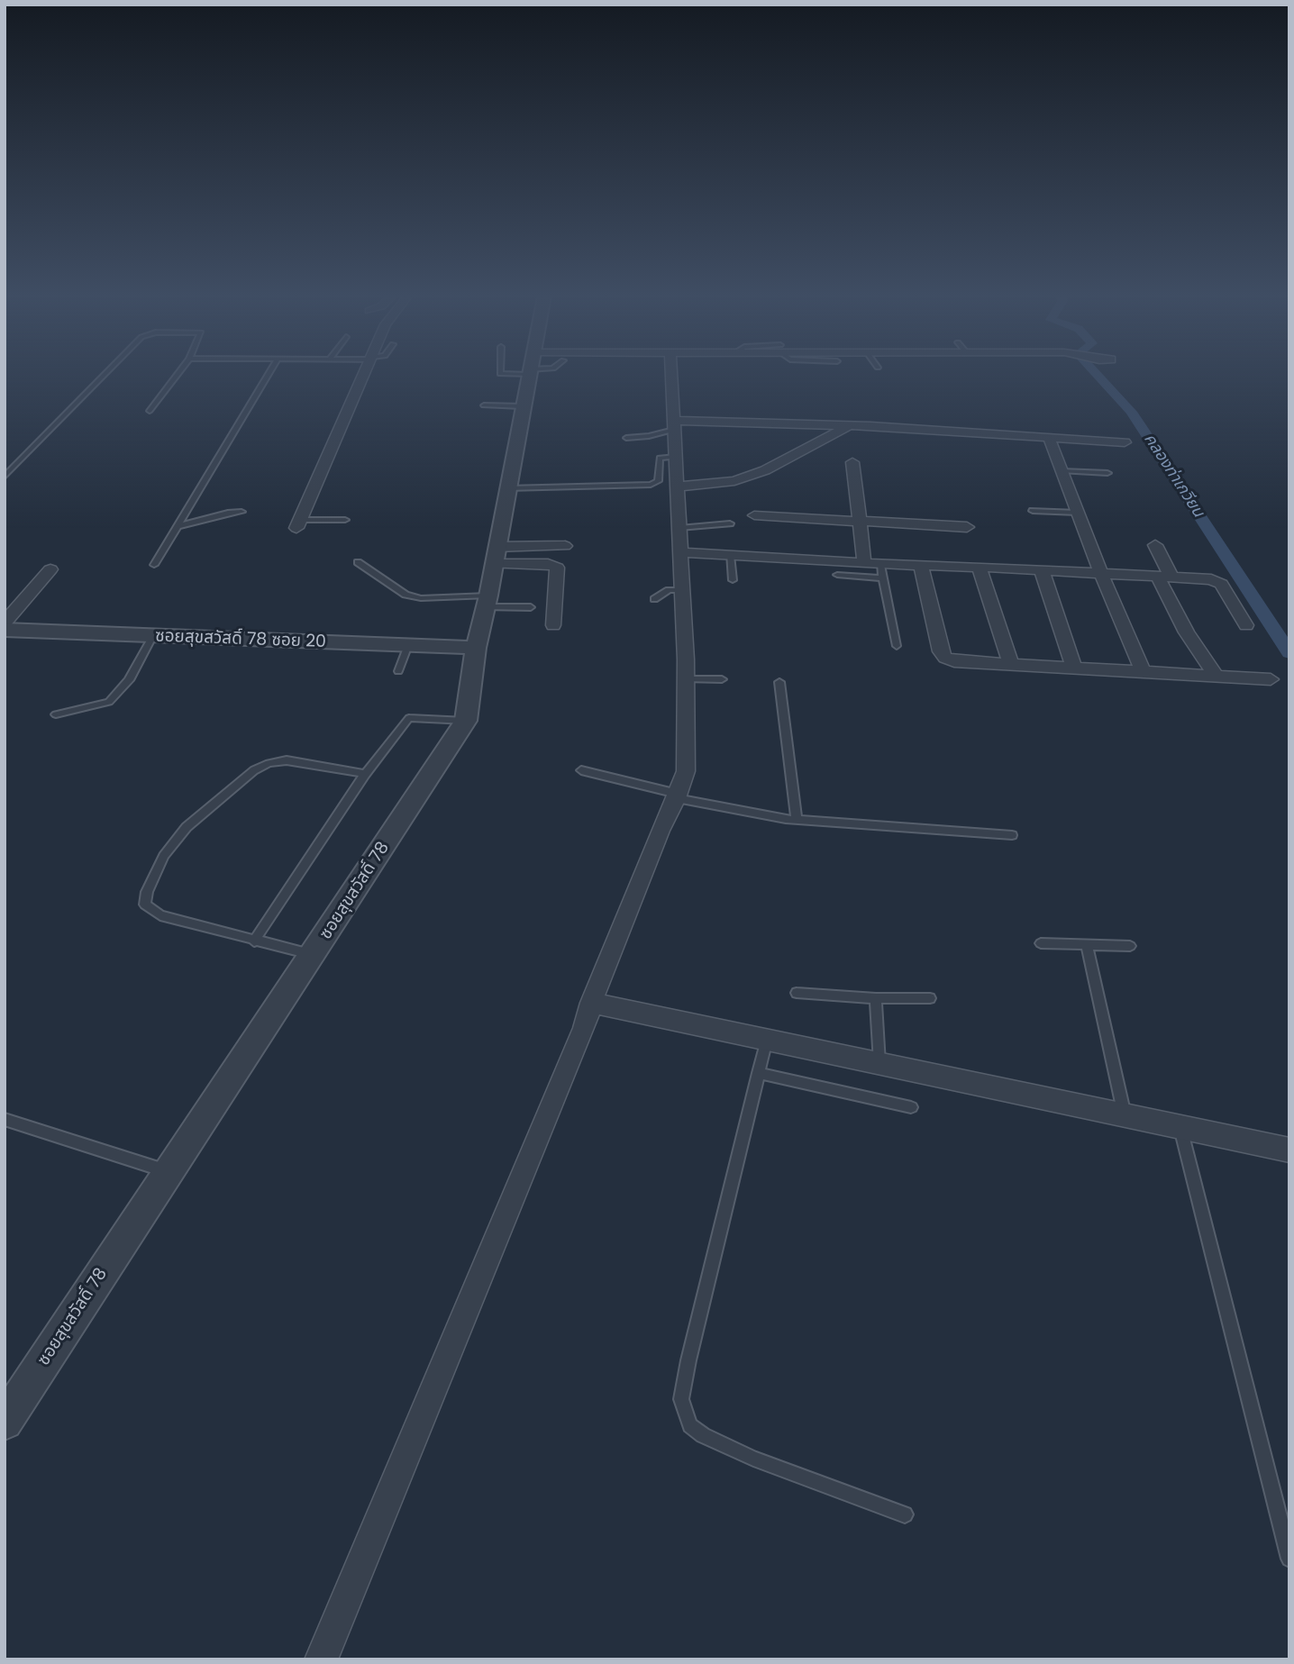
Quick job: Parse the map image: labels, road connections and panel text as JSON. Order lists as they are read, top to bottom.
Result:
{
  "streets": {
    "street": ["ซอยสุขสวัสดิ์ 78 ซอย 20", "ซอยสุขสวัสดิ์ 78"]
  },
  "crossings": [
    ["ซอยสุขสวัสดิ์ 78 ซอย 20", "ซอยสุขสวัสดิ์ 78"]
  ],
  "water": ["คลองท่าเกวียน"]
}
